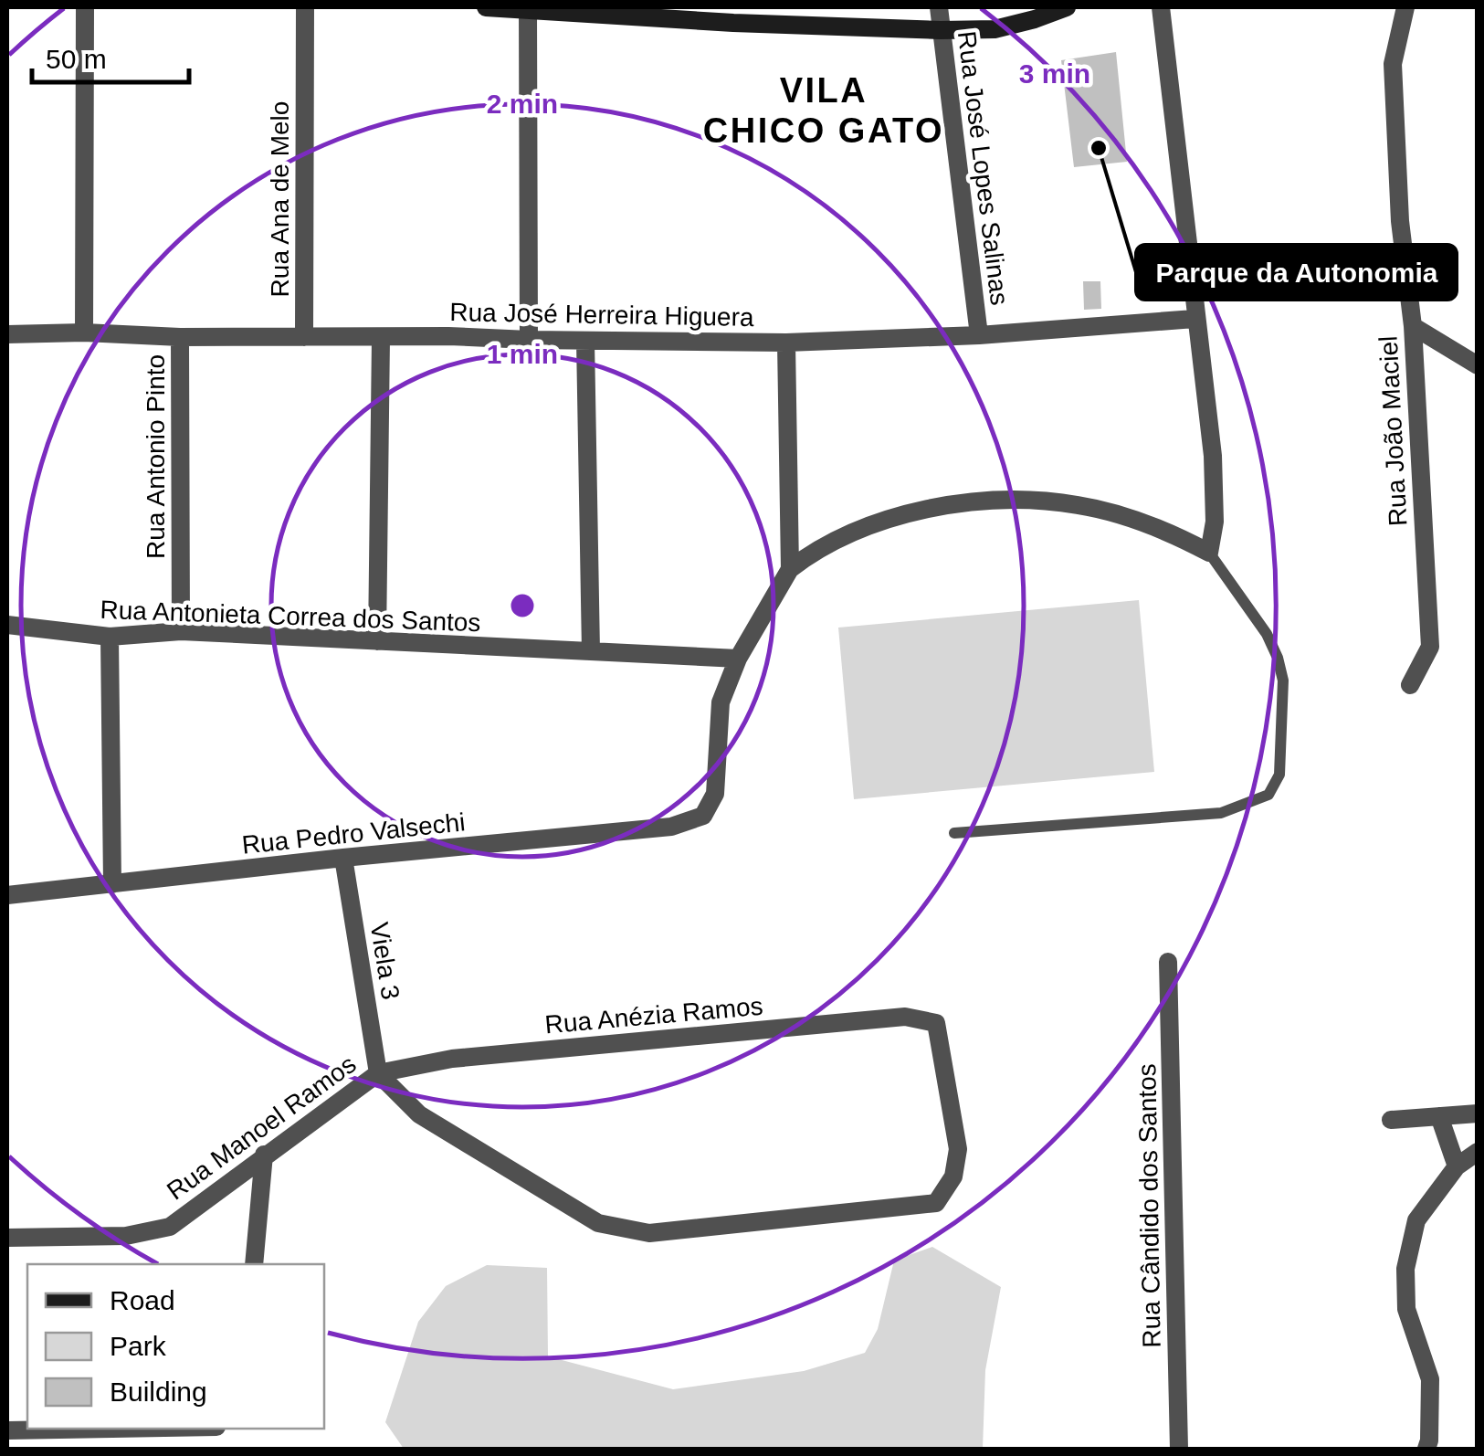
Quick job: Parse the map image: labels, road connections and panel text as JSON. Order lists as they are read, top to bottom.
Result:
{
  "streets": {
    "street": [
      "Rua José Lopes Salinas",
      "Rua Ana de Melo",
      "Rua José Herreira Higuera",
      "Rua João Maciel",
      "Rua Antonio Pinto",
      "Rua Antonieta Correa dos Santos",
      "Rua Pedro Valsechi",
      "Viela 3",
      "Rua Anézia Ramos",
      "Rua Manoel Ramos",
      "Rua Cândido dos Santos"
    ]
  },
  "crossings": [
    ["Rua José Lopes Salinas", "Rua José Herreira Higuera"],
    ["Rua Ana de Melo", "Rua José Herreira Higuera"],
    ["Rua José Herreira Higuera", "Rua Antonio Pinto"],
    ["Rua Antonio Pinto", "Rua Antonieta Correa dos Santos"],
    ["Rua Antonieta Correa dos Santos", "Rua Pedro Valsechi"],
    ["Rua Pedro Valsechi", "Viela 3"],
    ["Viela 3", "Rua Anézia Ramos"],
    ["Viela 3", "Rua Manoel Ramos"],
    ["Rua Anézia Ramos", "Rua Manoel Ramos"]
  ],
  "districts": ["VILA CHICO GATO"],
  "places": ["Parque da Autonomia"],
  "legend": ["Road", "Park", "Building"],
  "scale_bar": "50 m",
  "rings": ["3 min", "2 min", "1 min"]
}
